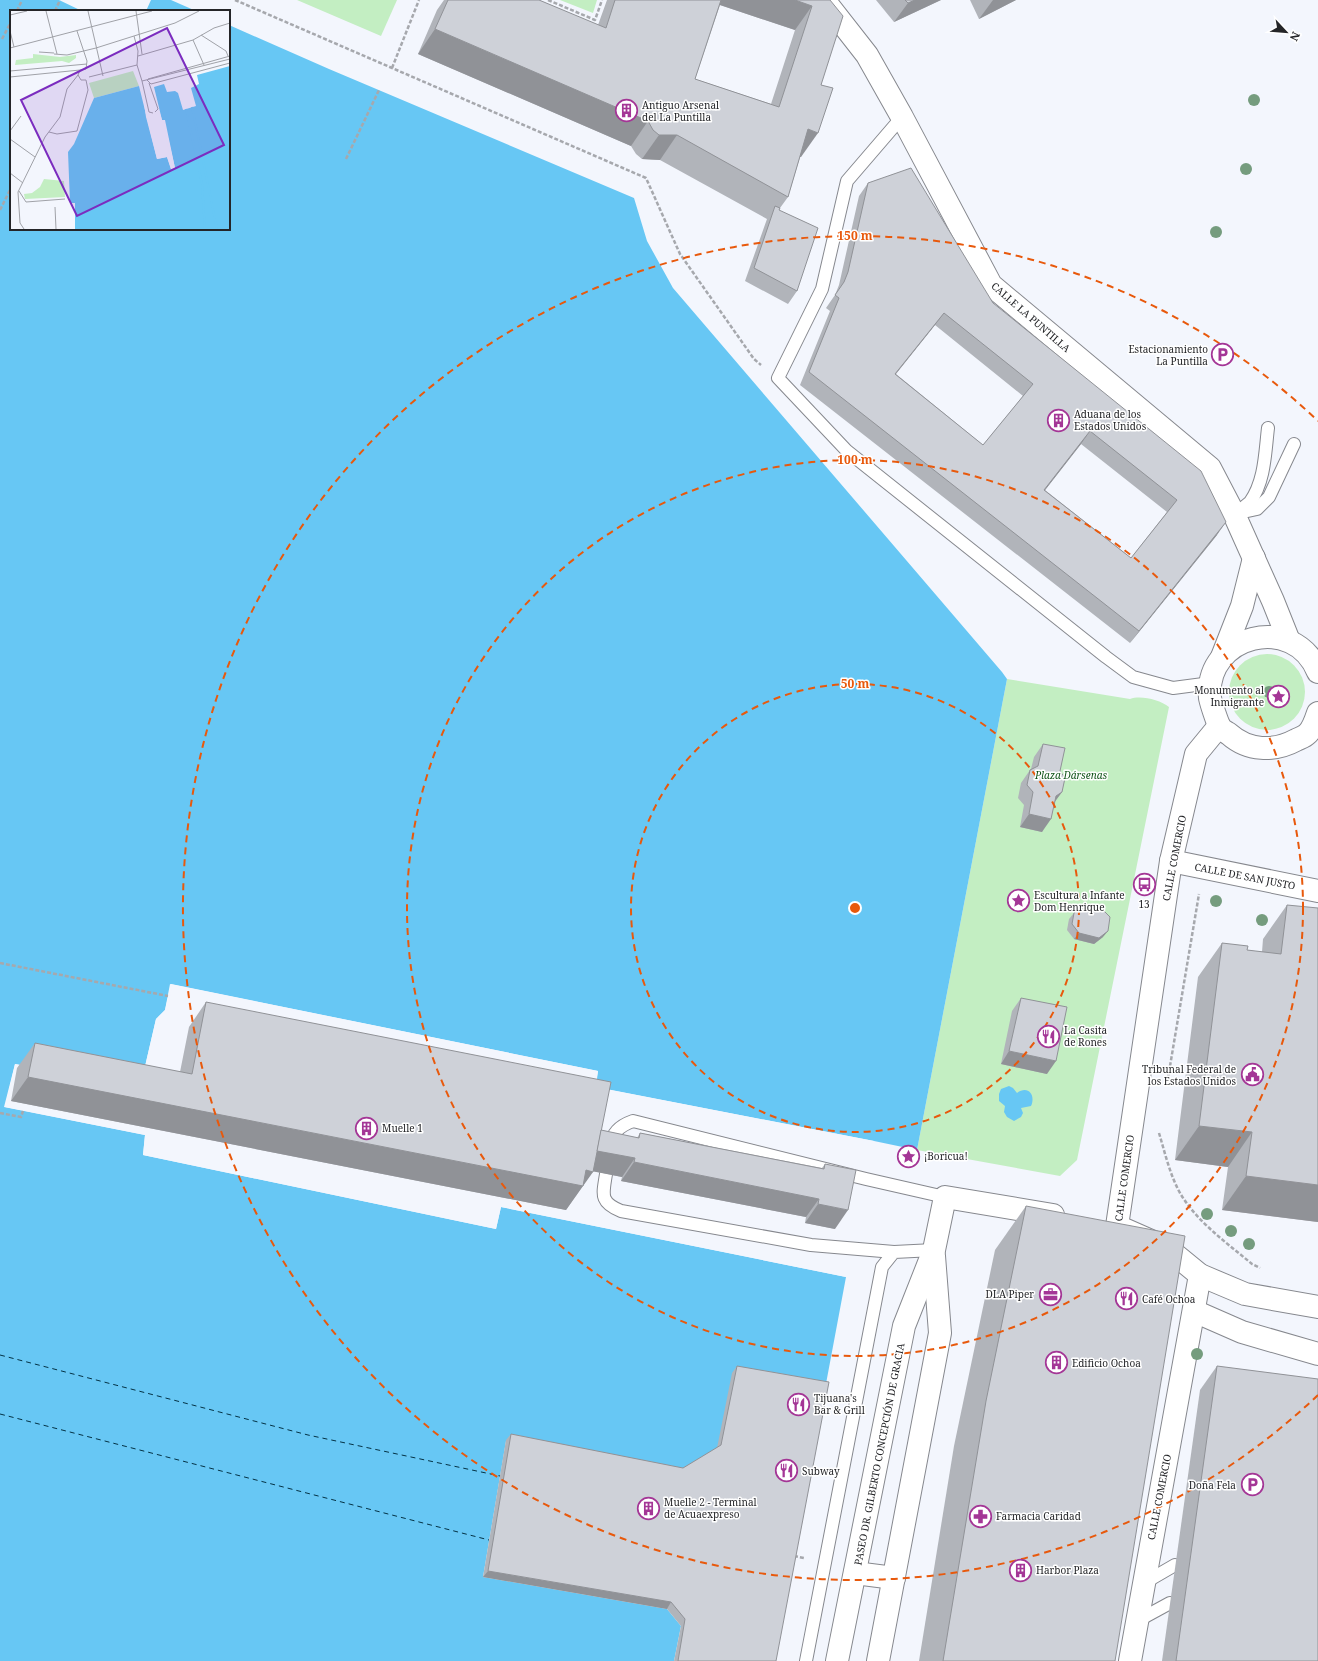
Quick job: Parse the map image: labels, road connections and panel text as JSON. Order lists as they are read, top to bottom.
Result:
{
  "streets": {
    "street": [
      "CALLE LA PUNTILLA",
      "CALLE COMERCIO",
      "CALLE DE SAN JUSTO",
      "PASEO DR. GILBERTO CONCEPCIÓN DE GRACIA"
    ]
  },
  "crossings": [
    ["CALLE COMERCIO", "CALLE DE SAN JUSTO"]
  ],
  "parks": ["Plaza Dársenas"],
  "places": {
    "building": [
      "Antiguo Arsenal del La Puntilla",
      "Aduana de los Estados Unidos",
      "Muelle 1",
      "Edificio Ochoa",
      "Muelle 2 - Terminal de Acuaexpreso",
      "Harbor Plaza"
    ],
    "parking": ["Estacionamiento La Puntilla", "Doña Fela"],
    "place": ["Monumento al Inmigrante", "Escultura a Infante Dom Henrique", "¡Boricua!"],
    "bus stop": ["13"],
    "restaurant": [
      "La Casita de Rones",
      "Café Ochoa",
      "Tijuana's Bar & Grill",
      "Subway"
    ],
    "public building": ["Tribunal Federal de los Estados Unidos"],
    "office": ["DLA Piper"],
    "pharmacy": ["Farmacia Caridad"]
  },
  "north": "bottom right",
  "rings": ["150 m", "100 m", "50 m"]
}
